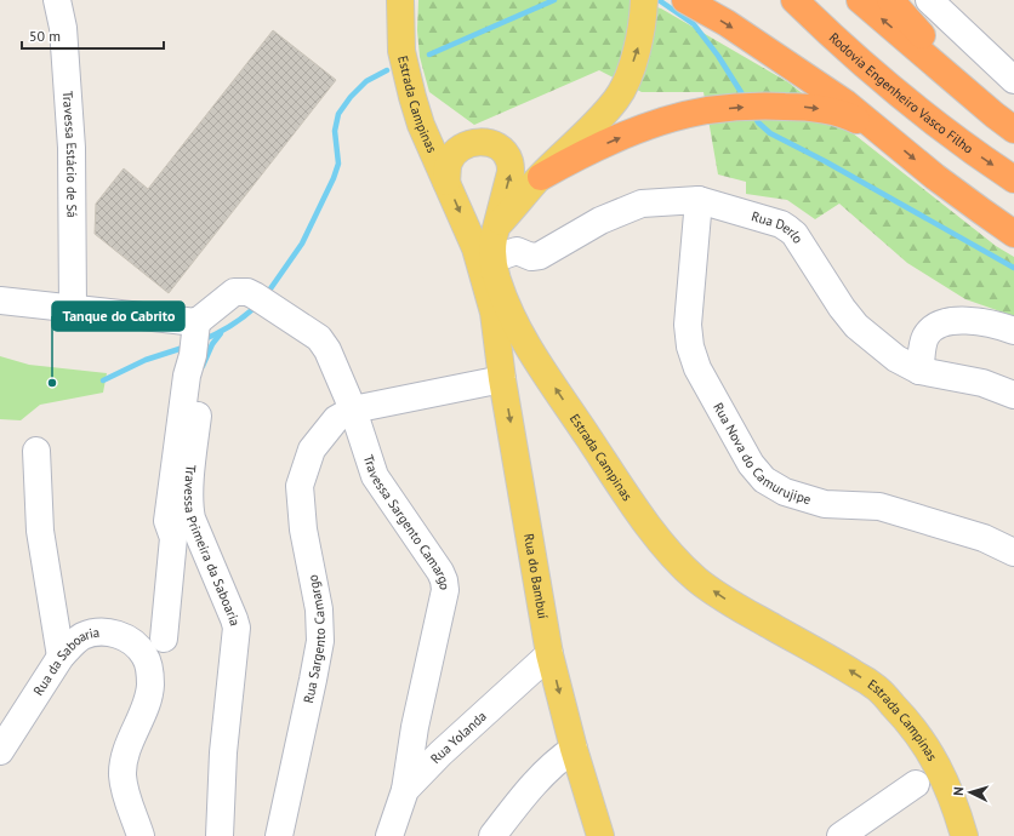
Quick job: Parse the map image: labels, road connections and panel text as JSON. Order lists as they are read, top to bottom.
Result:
{
  "streets": {
    "highway": ["Rodovia Engenheiro Vasco Filho"],
    "main road": ["Estrada Campinas", "Rua do Bambuí"],
    "street": [
      "Travessa Estácio de Sá",
      "Rua Derlo",
      "Rua Nova do Camurujipe",
      "Travessa Sargento Camargo",
      "Travessa Primeira da Saboaria",
      "Rua Sargento Camargo",
      "Rua da Saboaria",
      "Rua Yolanda"
    ]
  },
  "crossings": [
    ["Estrada Campinas", "Rua Derlo"],
    ["Estrada Campinas", "Rua do Bambuí"],
    ["Rua Derlo", "Rua Nova do Camurujipe"],
    ["Travessa Sargento Camargo", "Rua Sargento Camargo"],
    ["Travessa Sargento Camargo", "Rua Yolanda"],
    ["Rua do Bambuí", "Rua Sargento Camargo"],
    ["Rua do Bambuí", "Rua Yolanda"]
  ],
  "one_way": ["Rua do Bambuí"],
  "places": ["Tanque do Cabrito"],
  "scale_bar": "50 m",
  "north": "left"
}
